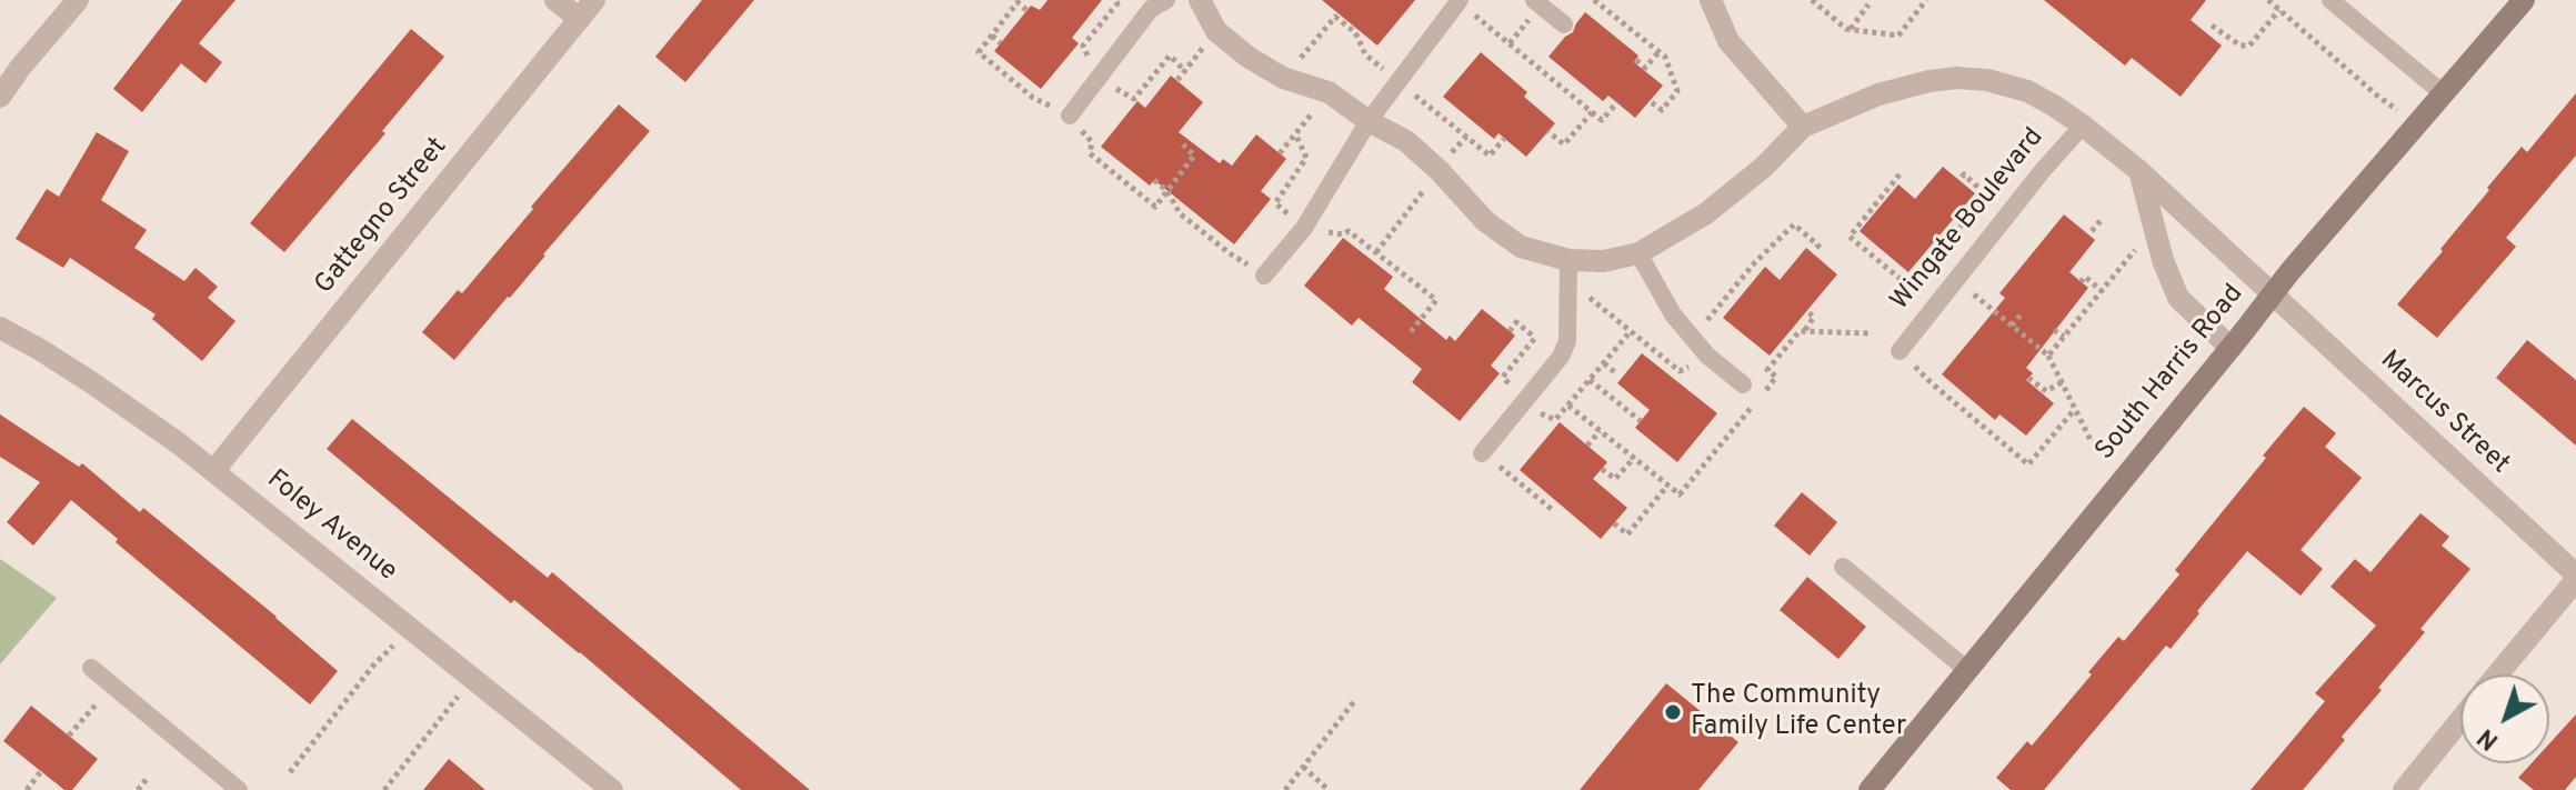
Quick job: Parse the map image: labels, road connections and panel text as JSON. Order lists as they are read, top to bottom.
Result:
{
  "streets": {
    "main road": ["South Harris Road"],
    "street": [
      "Gattegno Street",
      "Wingate Boulevard",
      "Marcus Street",
      "Foley Avenue"
    ]
  },
  "crossings": [
    ["Gattegno Street", "Foley Avenue"],
    ["Wingate Boulevard", "South Harris Road"],
    ["Wingate Boulevard", "Marcus Street"],
    ["South Harris Road", "Marcus Street"]
  ],
  "places": ["The Community Family Life Center"],
  "north": "bottom left"
}
